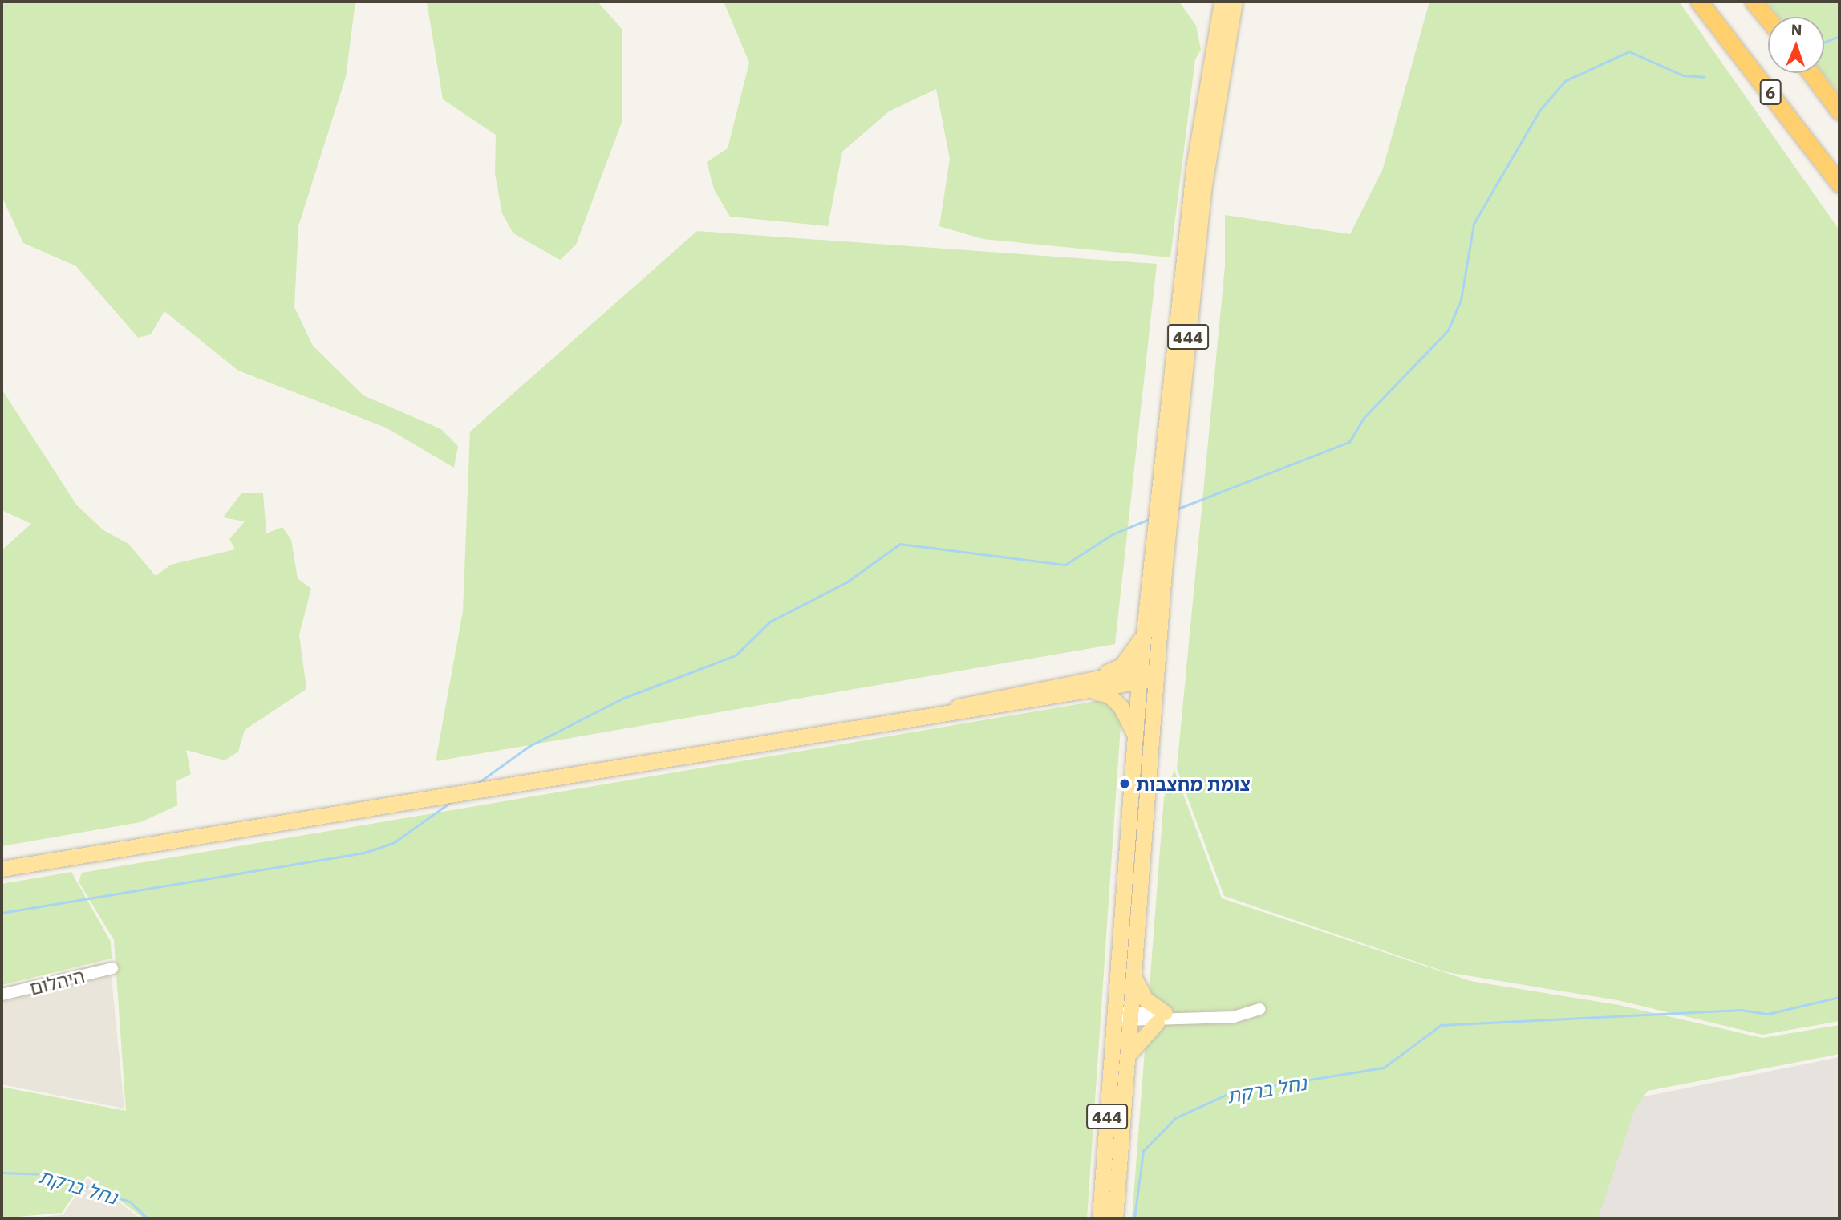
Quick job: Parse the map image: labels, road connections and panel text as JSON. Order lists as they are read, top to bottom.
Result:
{
  "streets": {
    "highway": ["6"],
    "main road": ["444"],
    "street": ["היהלום"]
  },
  "water": ["נחל ברקת"],
  "places": ["צומת מחצבות"],
  "north": "top"
}
